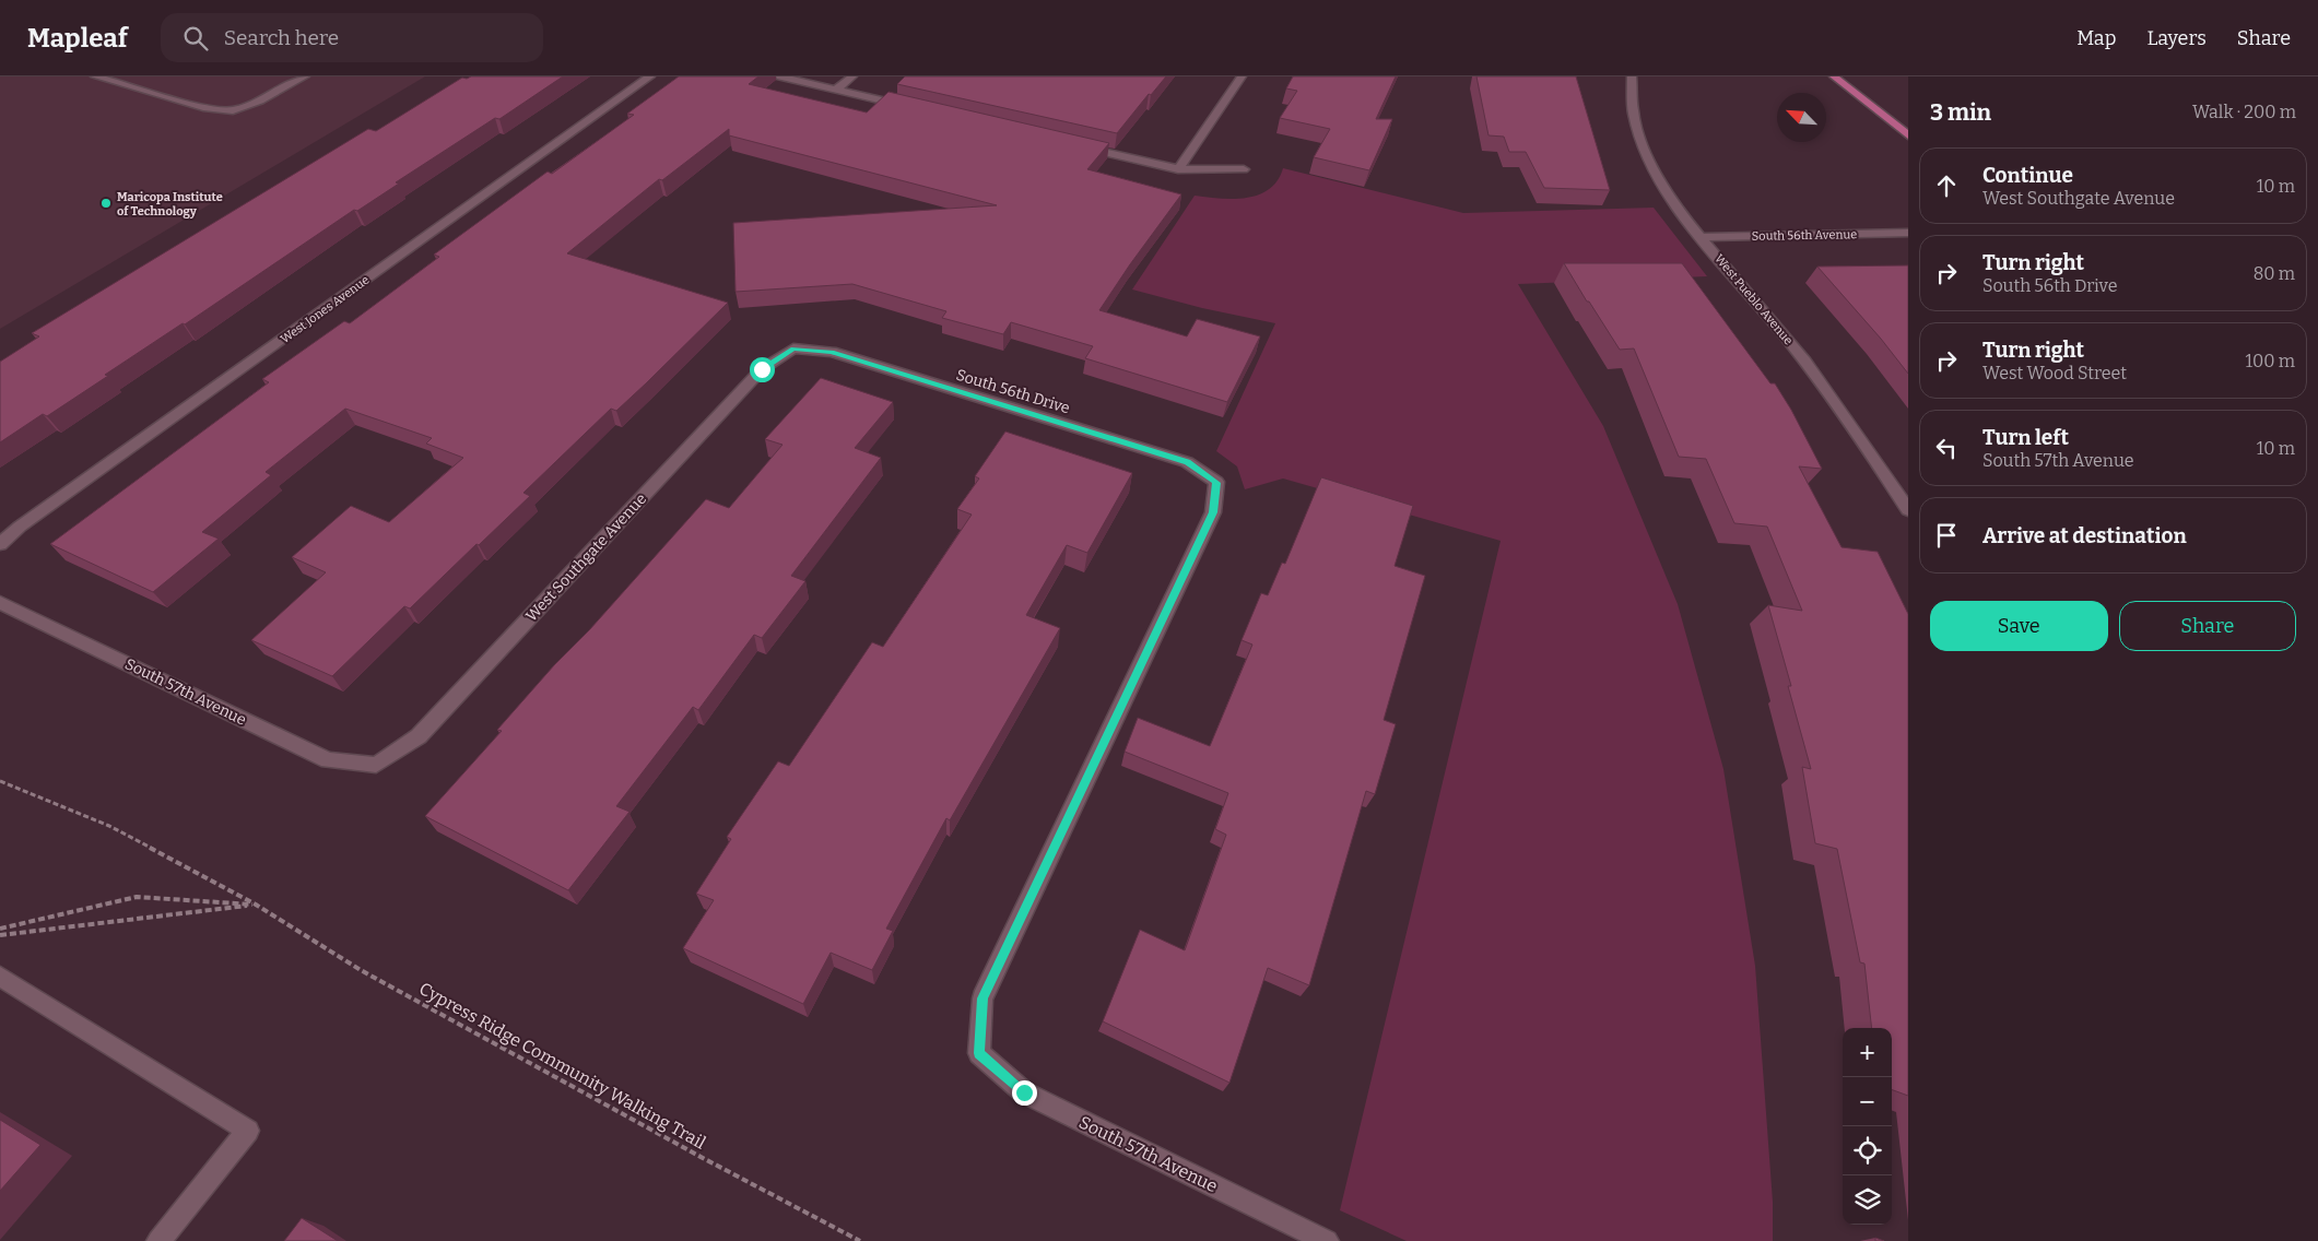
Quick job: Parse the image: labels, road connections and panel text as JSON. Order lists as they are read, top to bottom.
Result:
{
  "streets": {
    "street": [
      "South 56th Avenue",
      "West Pueblo Avenue",
      "West Jones Avenue",
      "South 56th Drive",
      "West Southgate Avenue",
      "South 57th Avenue"
    ],
    "path": ["Cypress Ridge Community Walking Trail"]
  },
  "crossings": [
    ["South 56th Avenue", "West Pueblo Avenue"],
    ["South 56th Drive", "West Southgate Avenue"],
    ["South 56th Drive", "South 57th Avenue"],
    ["West Southgate Avenue", "South 57th Avenue"]
  ],
  "places": ["Maricopa Institute of Technology"],
  "north": "top left",
  "page": {
    "header": "Mapleaf",
    "search": "Search here",
    "nav": ["Map", "Layers", "Share"],
    "heading": ["3 min", "Walk · 200 m"],
    "list": [
      ["Continue", "West Southgate Avenue", "10 m"],
      ["Turn right", "South 56th Drive", "80 m"],
      ["Turn right", "West Wood Street", "100 m"],
      ["Turn left", "South 57th Avenue", "10 m"],
      "Arrive at destination"
    ],
    "buttons": ["Save", "Share"],
    "map_buttons": ["+", "−"]
  }
}
